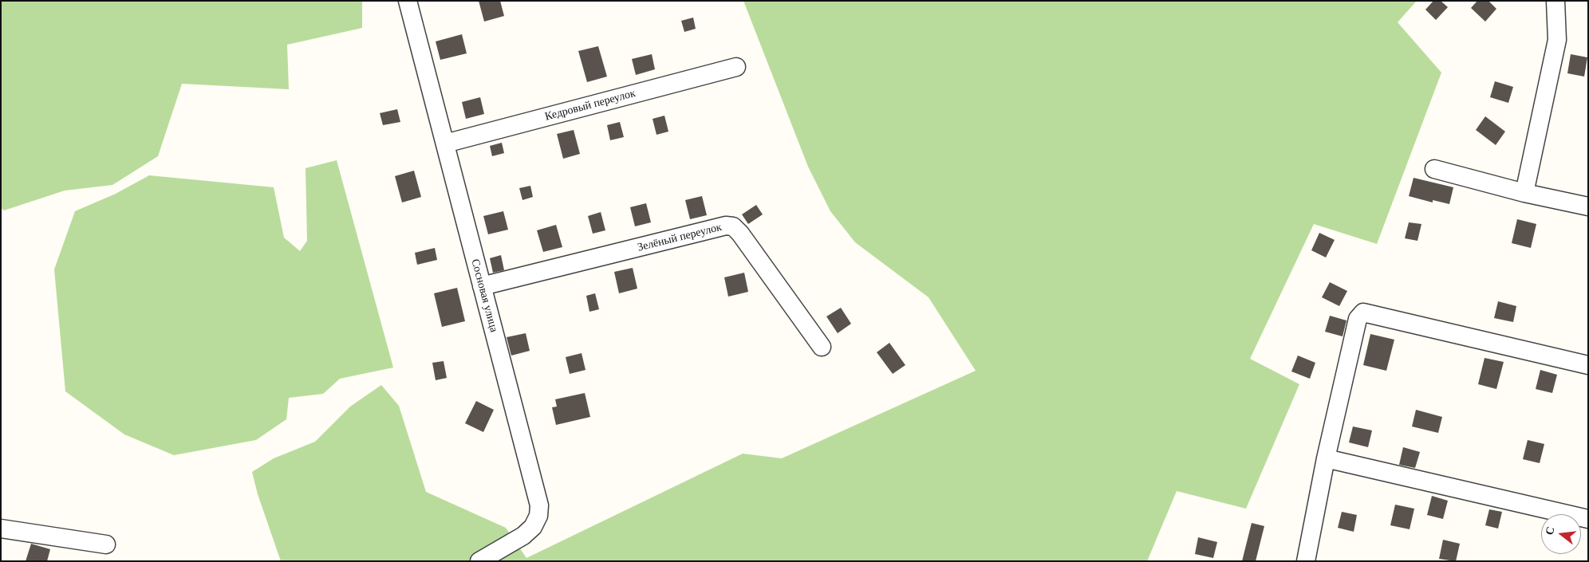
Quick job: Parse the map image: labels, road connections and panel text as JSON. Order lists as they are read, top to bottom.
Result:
{
  "streets": {
    "street": ["Кедровый переулок", "Зелёный переулок", "Сосновая улица"]
  },
  "crossings": [
    ["Кедровый переулок", "Сосновая улица"],
    ["Зелёный переулок", "Сосновая улица"]
  ],
  "north": "left"
}
